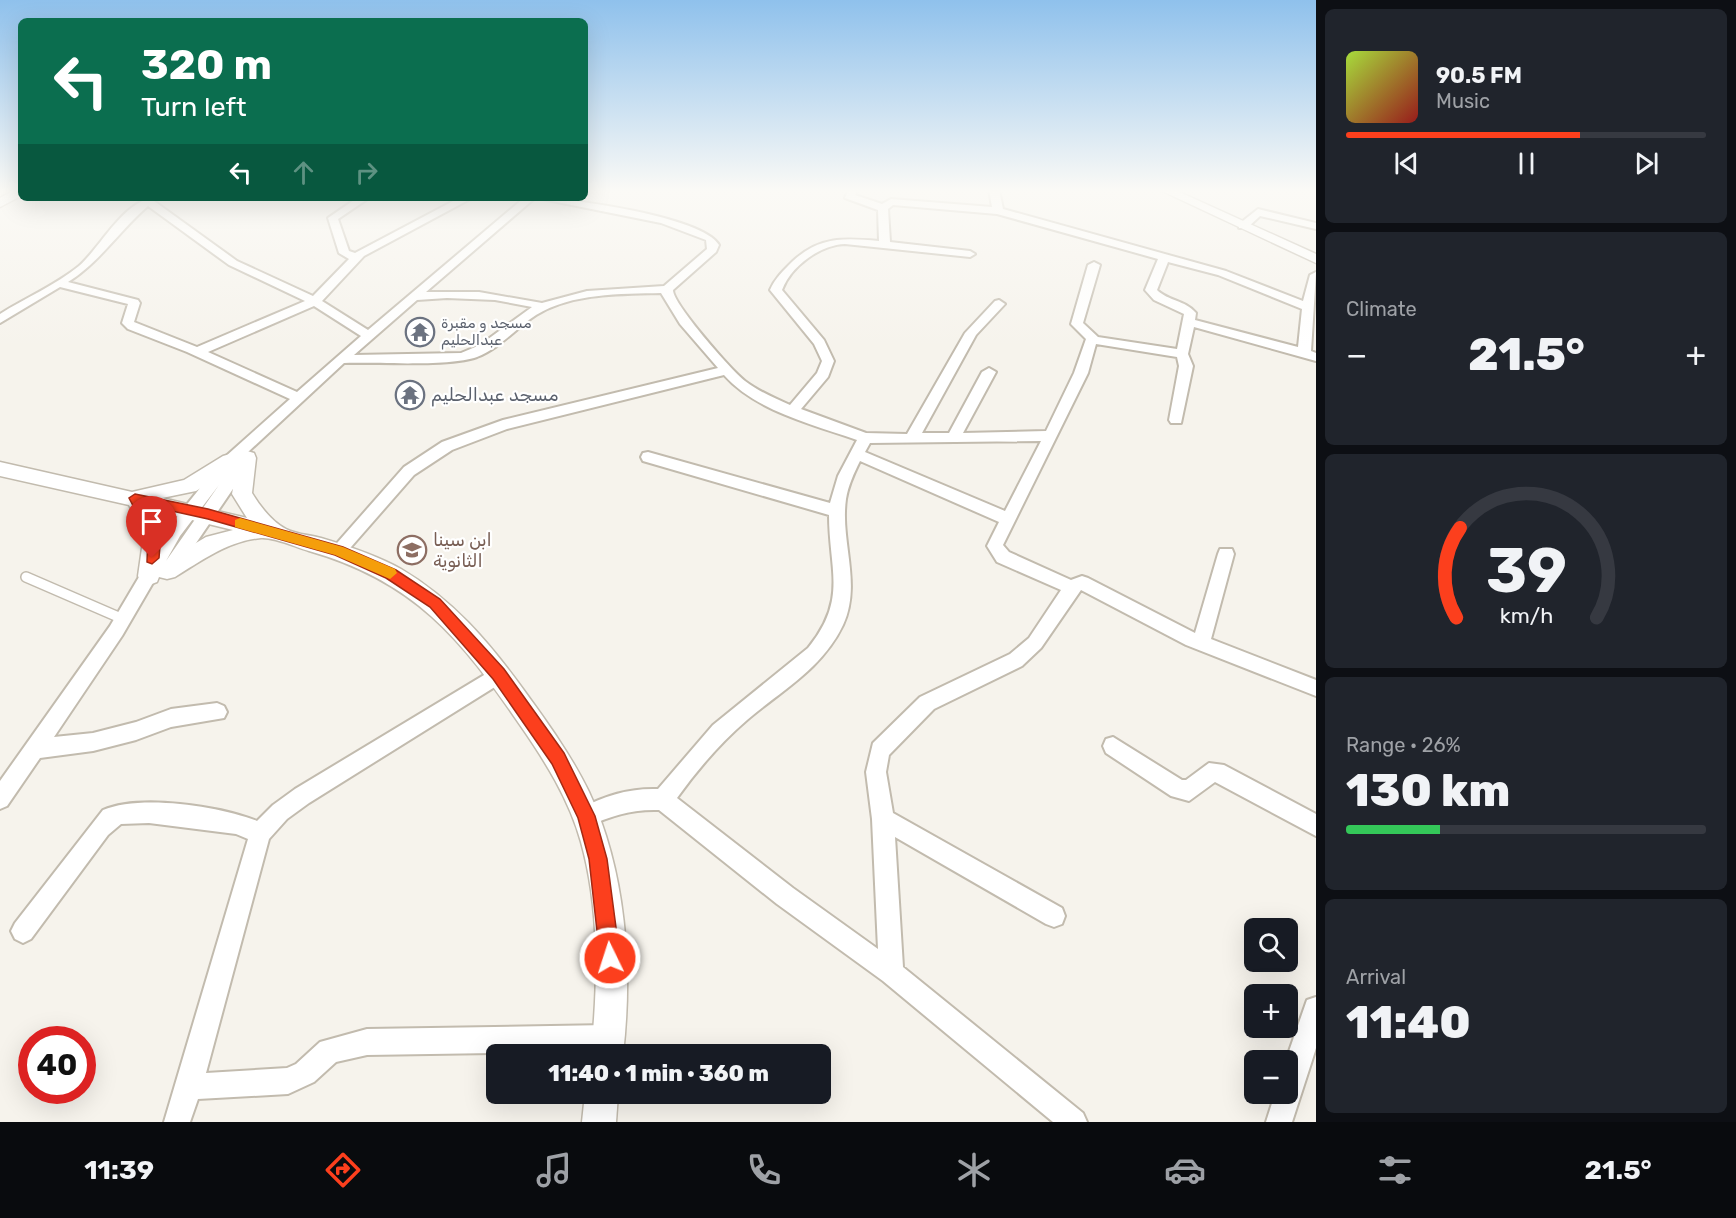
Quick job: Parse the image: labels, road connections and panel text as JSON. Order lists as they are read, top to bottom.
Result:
{
  "places": {
    "temple": ["مسجد و مقبرة عبدالحليم", "مسجد عبدالحليم"],
    "school or university": ["ابن سينا الثانوية"]
  },
  "page": {
    "turn": ["320 m", "Turn left"],
    "song": ["90.5 FM", "Music"],
    "tile": [
      "Climate",
      ["Range · 26%", "130 km"],
      ["Arrival", "11:40"]
    ],
    "heat": ["−", "21.5°", "+"],
    "map_buttons": ["+", "−"],
    "limit": "40",
    "trip": "11:40 · 1 min · 360 m",
    "tabs": ["11:39", "21.5°"],
    "gauge": ["39", "km/h"]
  }
}
